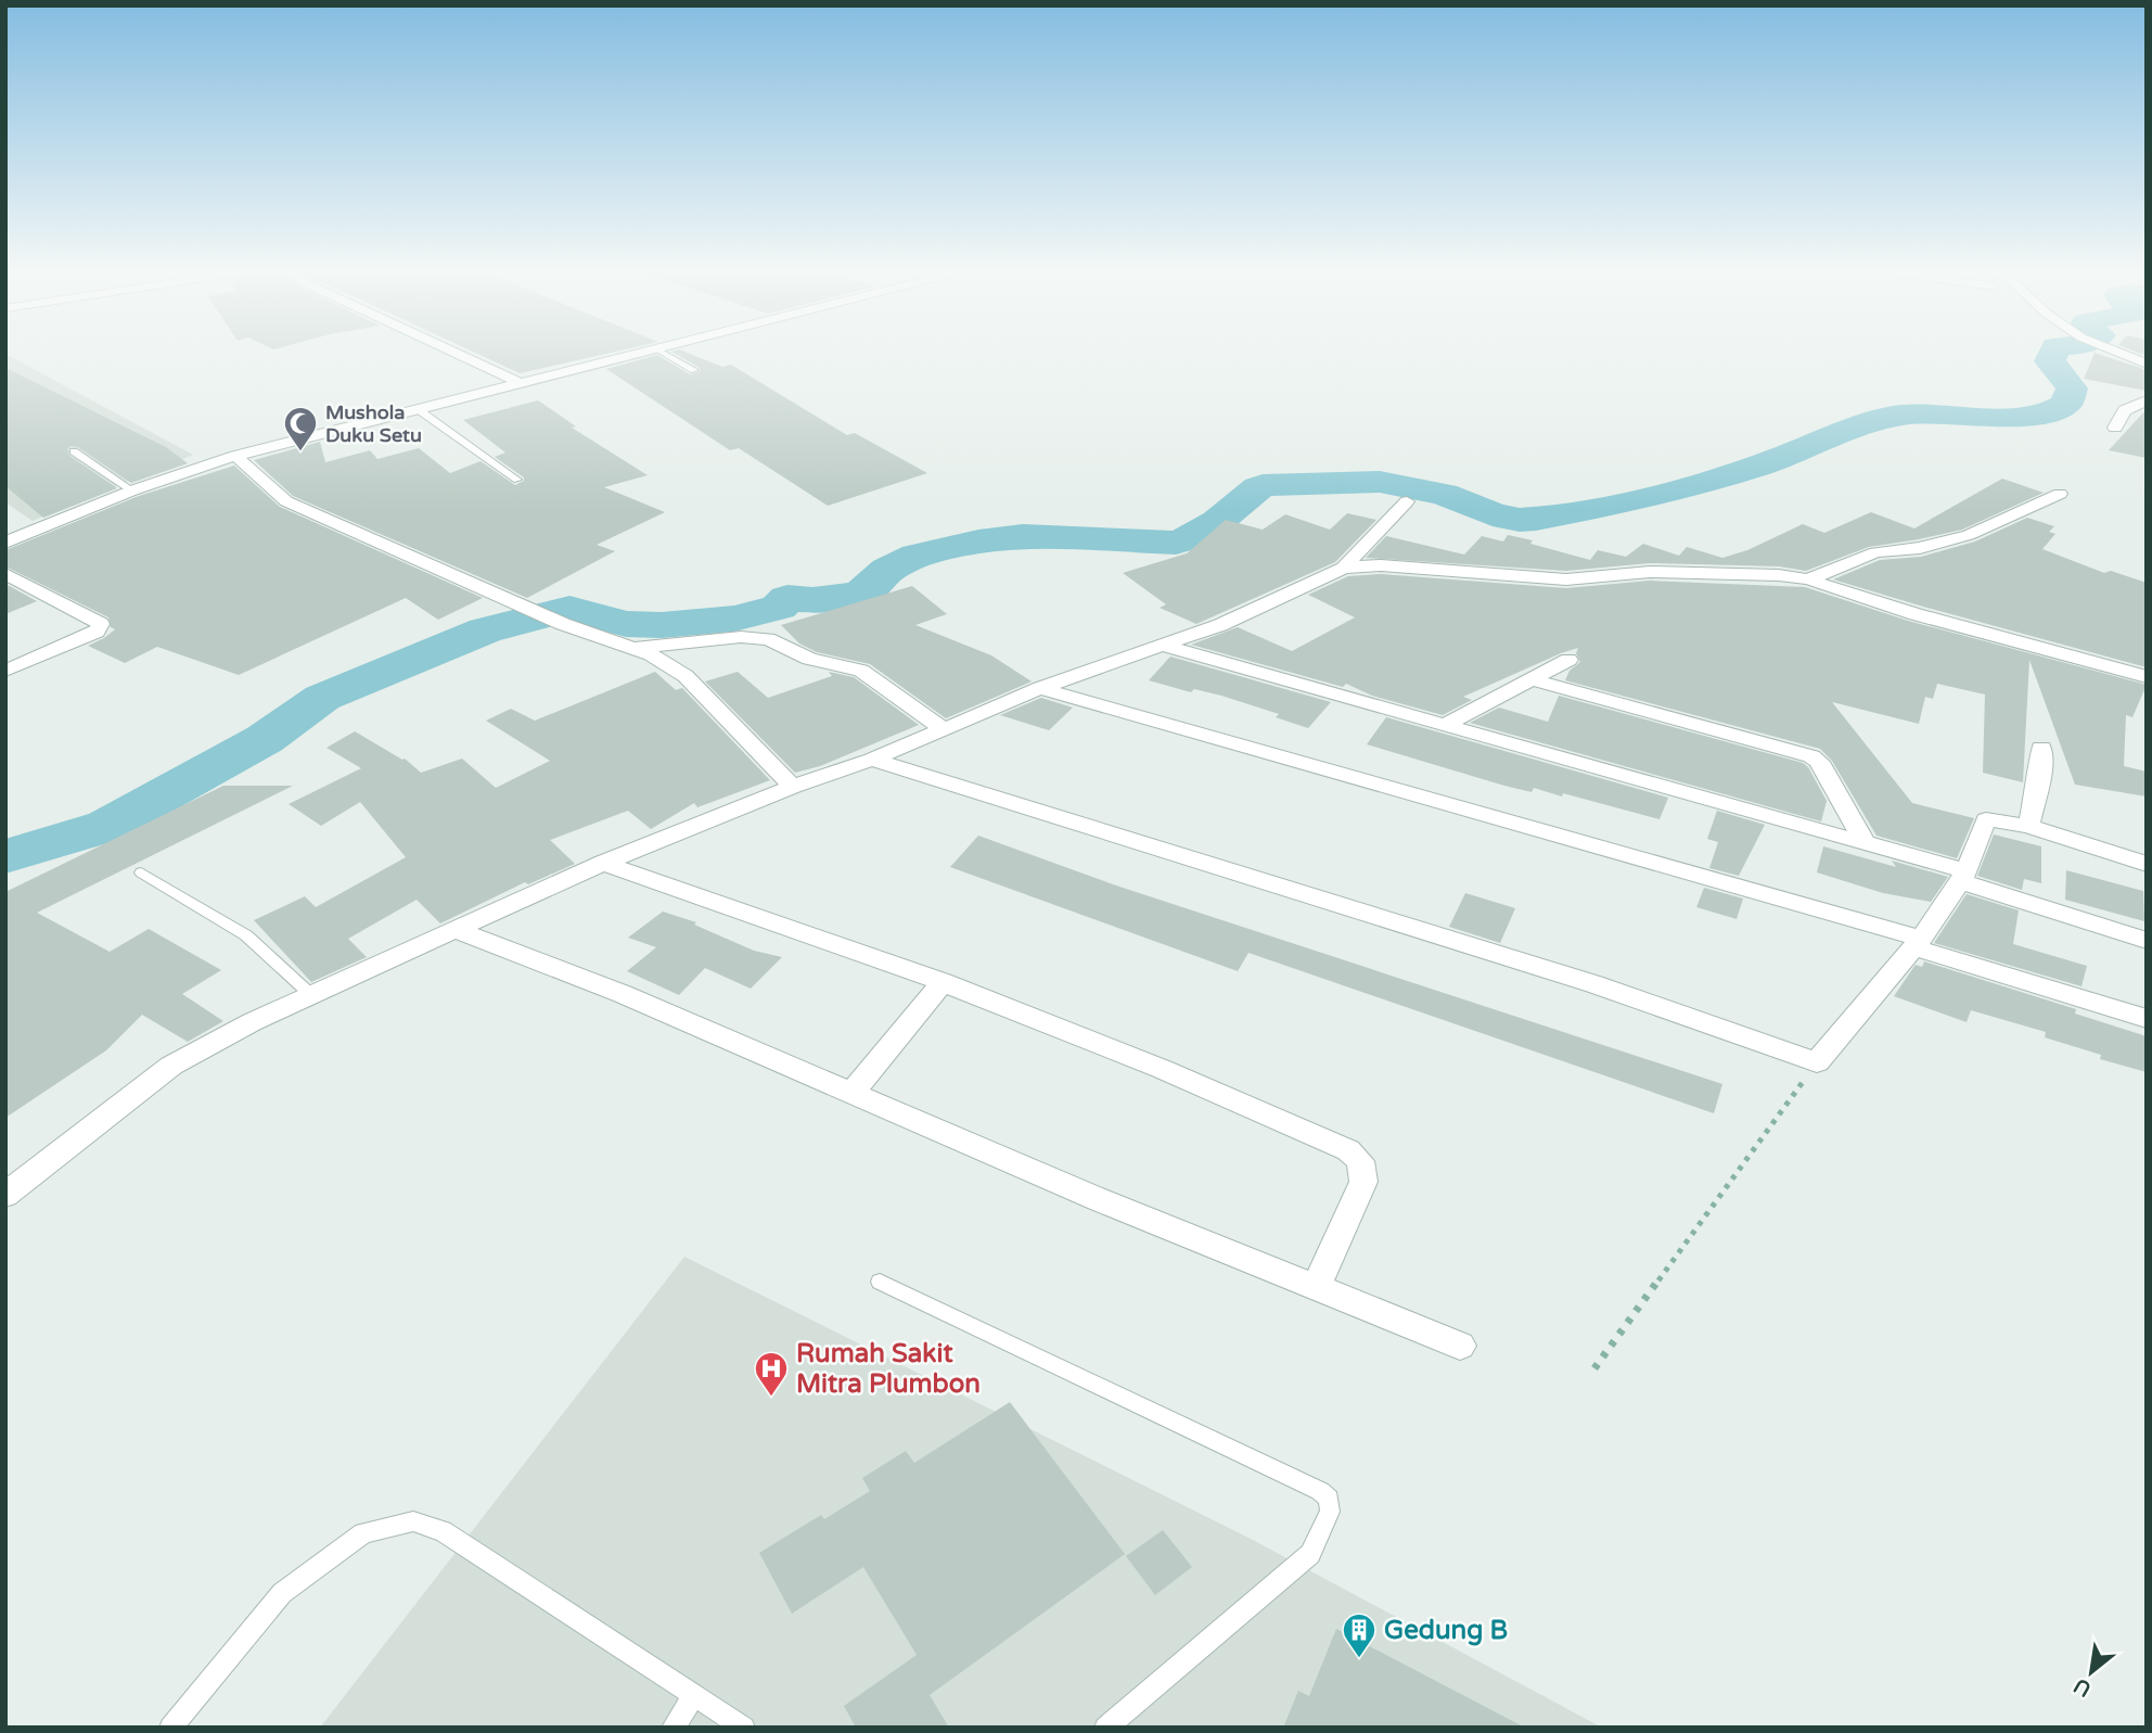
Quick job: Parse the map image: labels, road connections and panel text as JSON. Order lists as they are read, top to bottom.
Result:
{
  "places": {
    "mosque": ["Mushola Duku Setu"],
    "hospital": ["Rumah Sakit Mitra Plumbon"],
    "building": ["Gedung B"]
  },
  "north": "bottom left"
}
